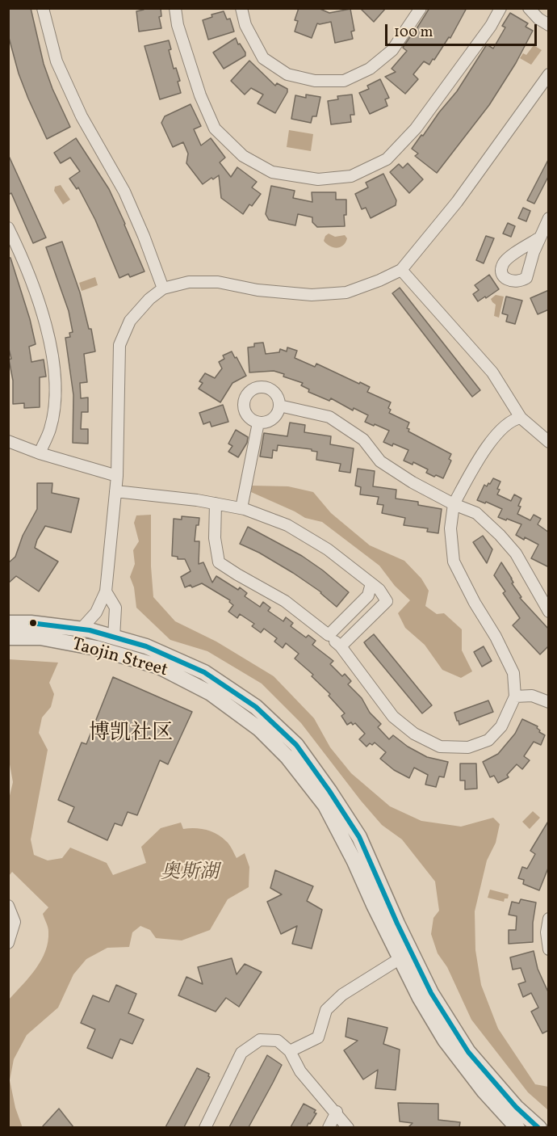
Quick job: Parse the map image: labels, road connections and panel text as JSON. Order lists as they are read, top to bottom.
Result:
{
  "streets": {
    "street": ["Taojin Street"]
  },
  "districts": ["博凯社区"],
  "water": ["奥斯湖"],
  "scale_bar": "100 m"
}
